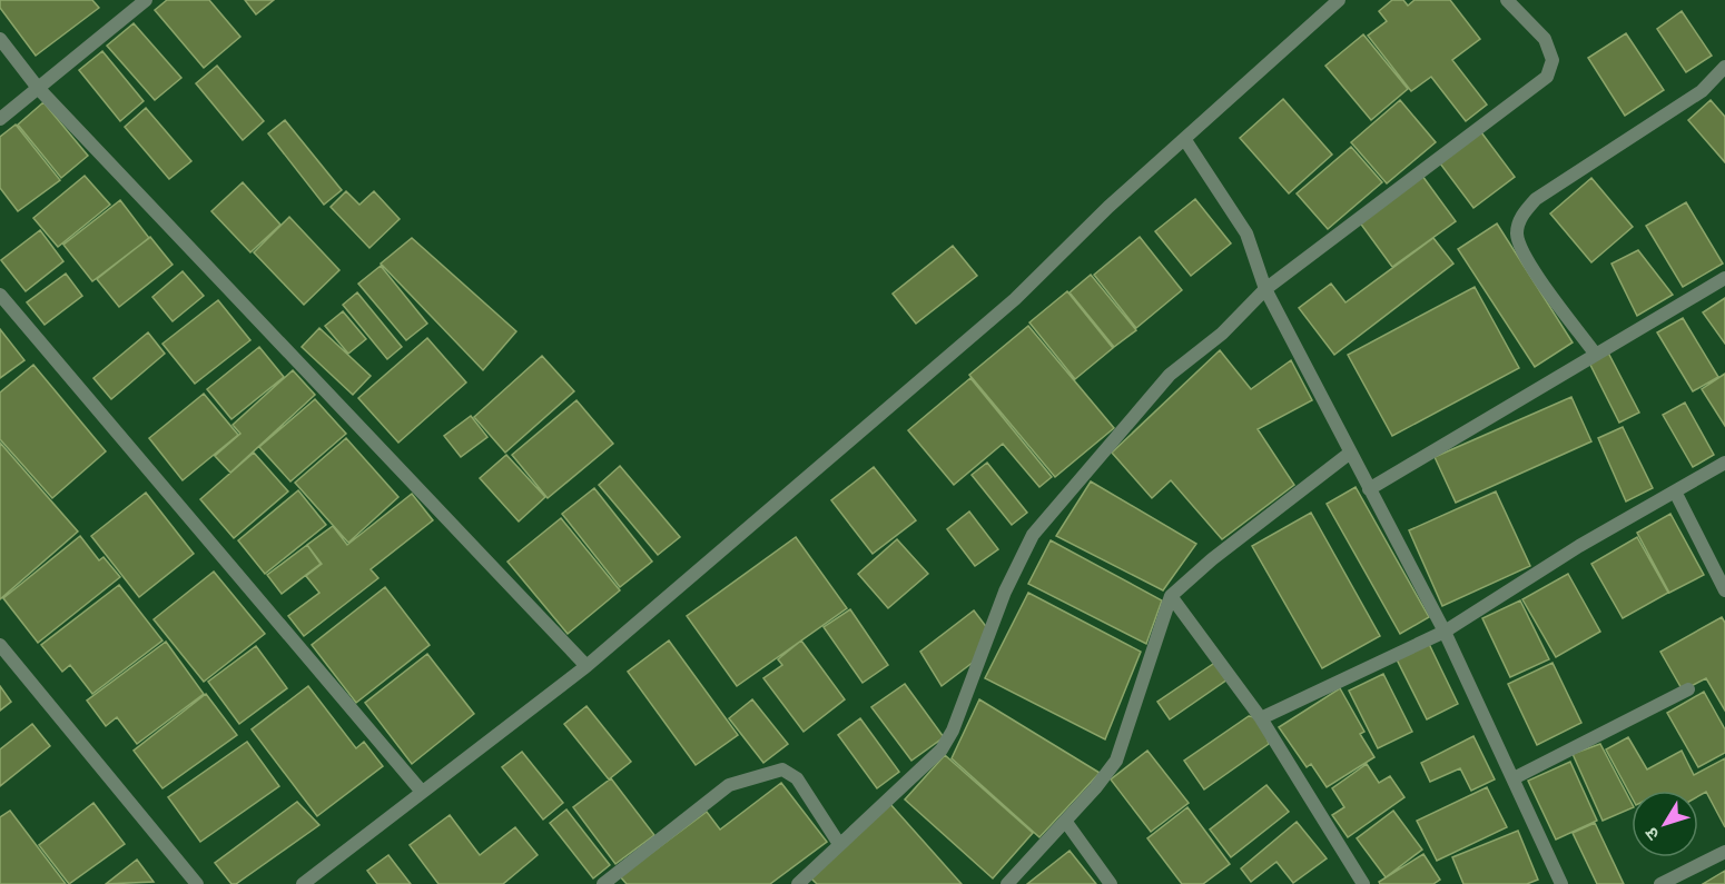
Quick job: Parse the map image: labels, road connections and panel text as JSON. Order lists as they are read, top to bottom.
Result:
{
  "north": "bottom left"
}
